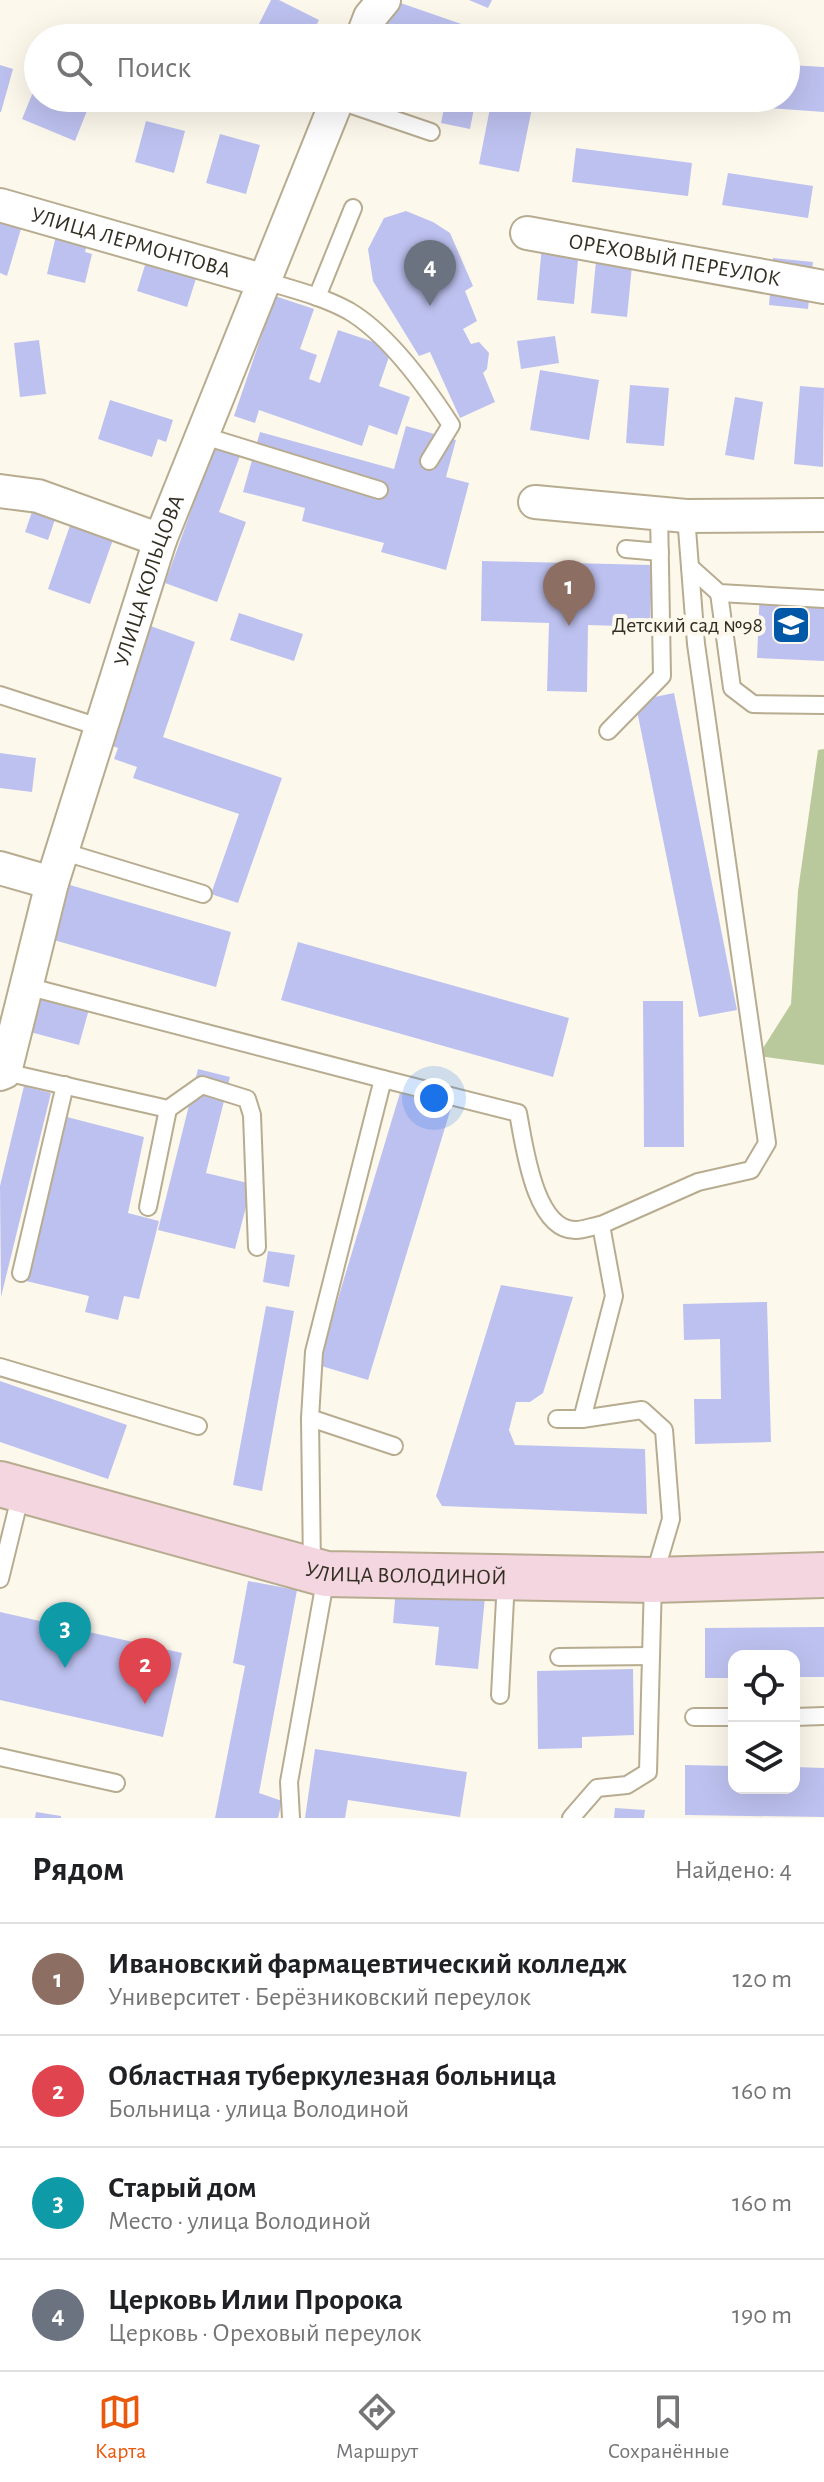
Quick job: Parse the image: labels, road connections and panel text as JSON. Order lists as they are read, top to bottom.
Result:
{
  "streets": {
    "street": [
      "УЛИЦА ЛЕРМОНТОВА",
      "ОРЕХОВЫЙ ПЕРЕУЛОК",
      "УЛИЦА КОЛЬЦОВА",
      "УЛИЦА ВОЛОДИНОЙ"
    ]
  },
  "crossings": [
    ["УЛИЦА ЛЕРМОНТОВА", "УЛИЦА КОЛЬЦОВА"]
  ],
  "places": {
    "school or university": ["Детский сад №98"]
  },
  "page": {
    "search": "Поиск",
    "pins": [
      "4",
      "1",
      "3",
      "2"
    ],
    "heading": ["Рядом", "Найдено: 4"],
    "list": [
      {
        "mark": "1",
        "name": "Ивановский фармацевтический колледж",
        "note": "Университет · Берёзниковский переулок",
        "value": "120 m"
      },
      {
        "mark": "2",
        "name": "Областная туберкулезная больница",
        "note": "Больница · улица Володиной",
        "value": "160 m"
      },
      {
        "mark": "3",
        "name": "Старый дом",
        "note": "Место · улица Володиной",
        "value": "160 m"
      },
      {
        "mark": "4",
        "name": "Церковь Илии Пророка",
        "note": "Церковь · Ореховый переулок",
        "value": "190 m"
      }
    ],
    "nav": ["Карта", "Маршрут", "Сохранённые"]
  }
}
